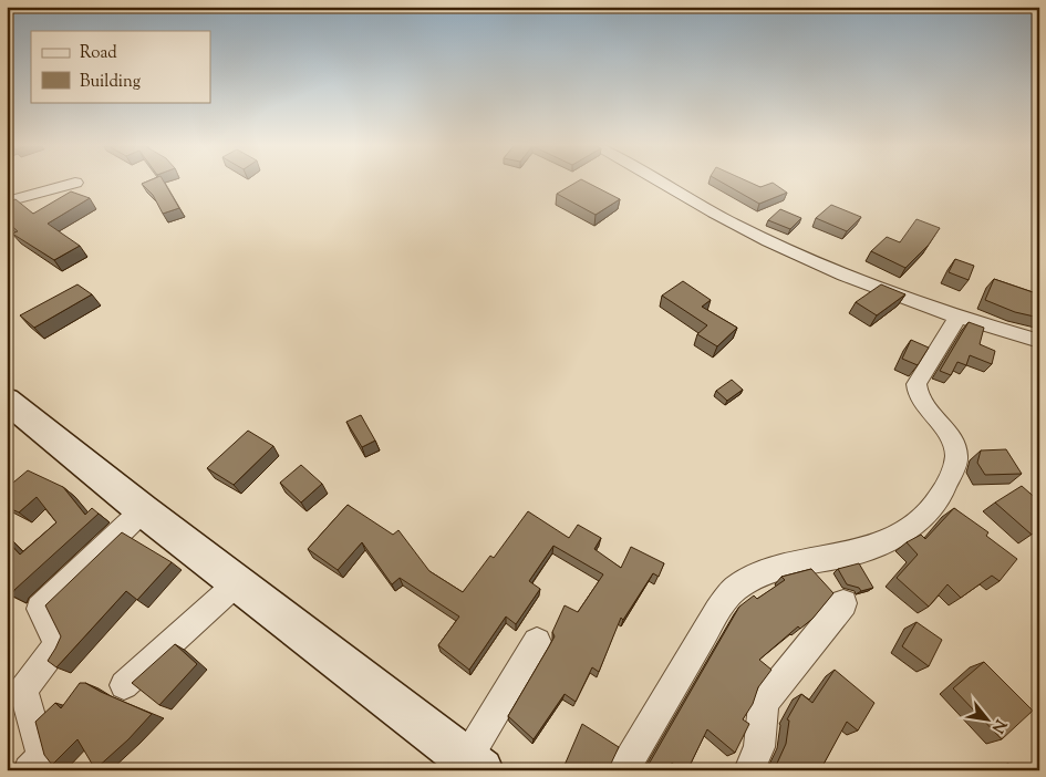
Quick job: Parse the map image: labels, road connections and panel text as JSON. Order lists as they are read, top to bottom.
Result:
{
  "legend": ["Road", "Building"],
  "north": "bottom right"
}
